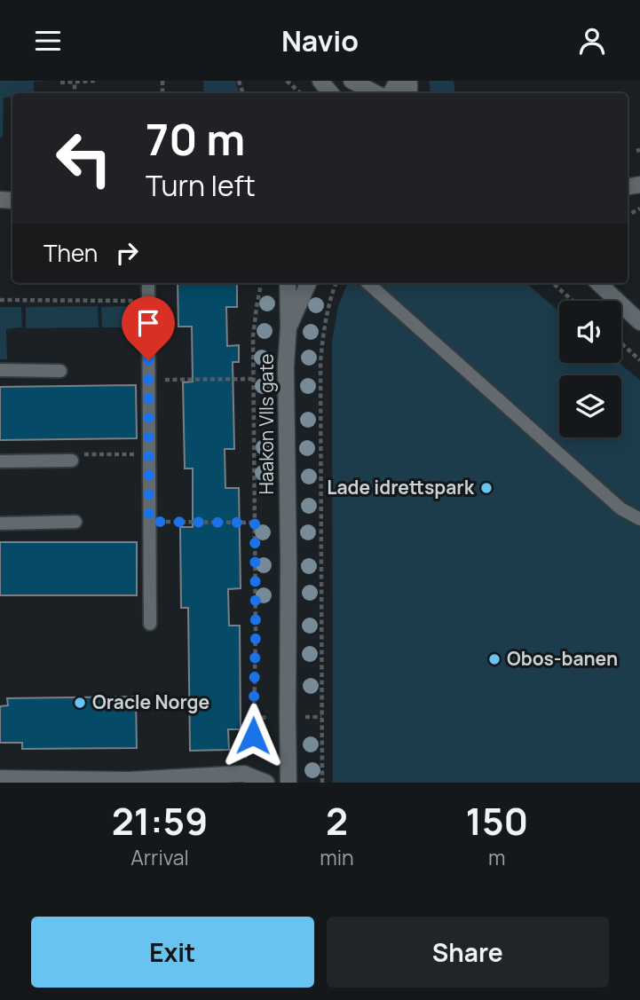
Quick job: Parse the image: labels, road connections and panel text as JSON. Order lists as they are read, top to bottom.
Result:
{
  "streets": {
    "main road": ["Haakon VIIs gate"]
  },
  "places": ["Lade idrettspark", "Obos-banen", "Oracle Norge"],
  "page": {
    "header": "Navio",
    "turn": ["70 m", "Turn left"],
    "then": "Then",
    "eta": [
      "21:59",
      "Arrival",
      "2",
      "min",
      "150",
      "m"
    ],
    "buttons": ["Exit", "Share"]
  }
}
